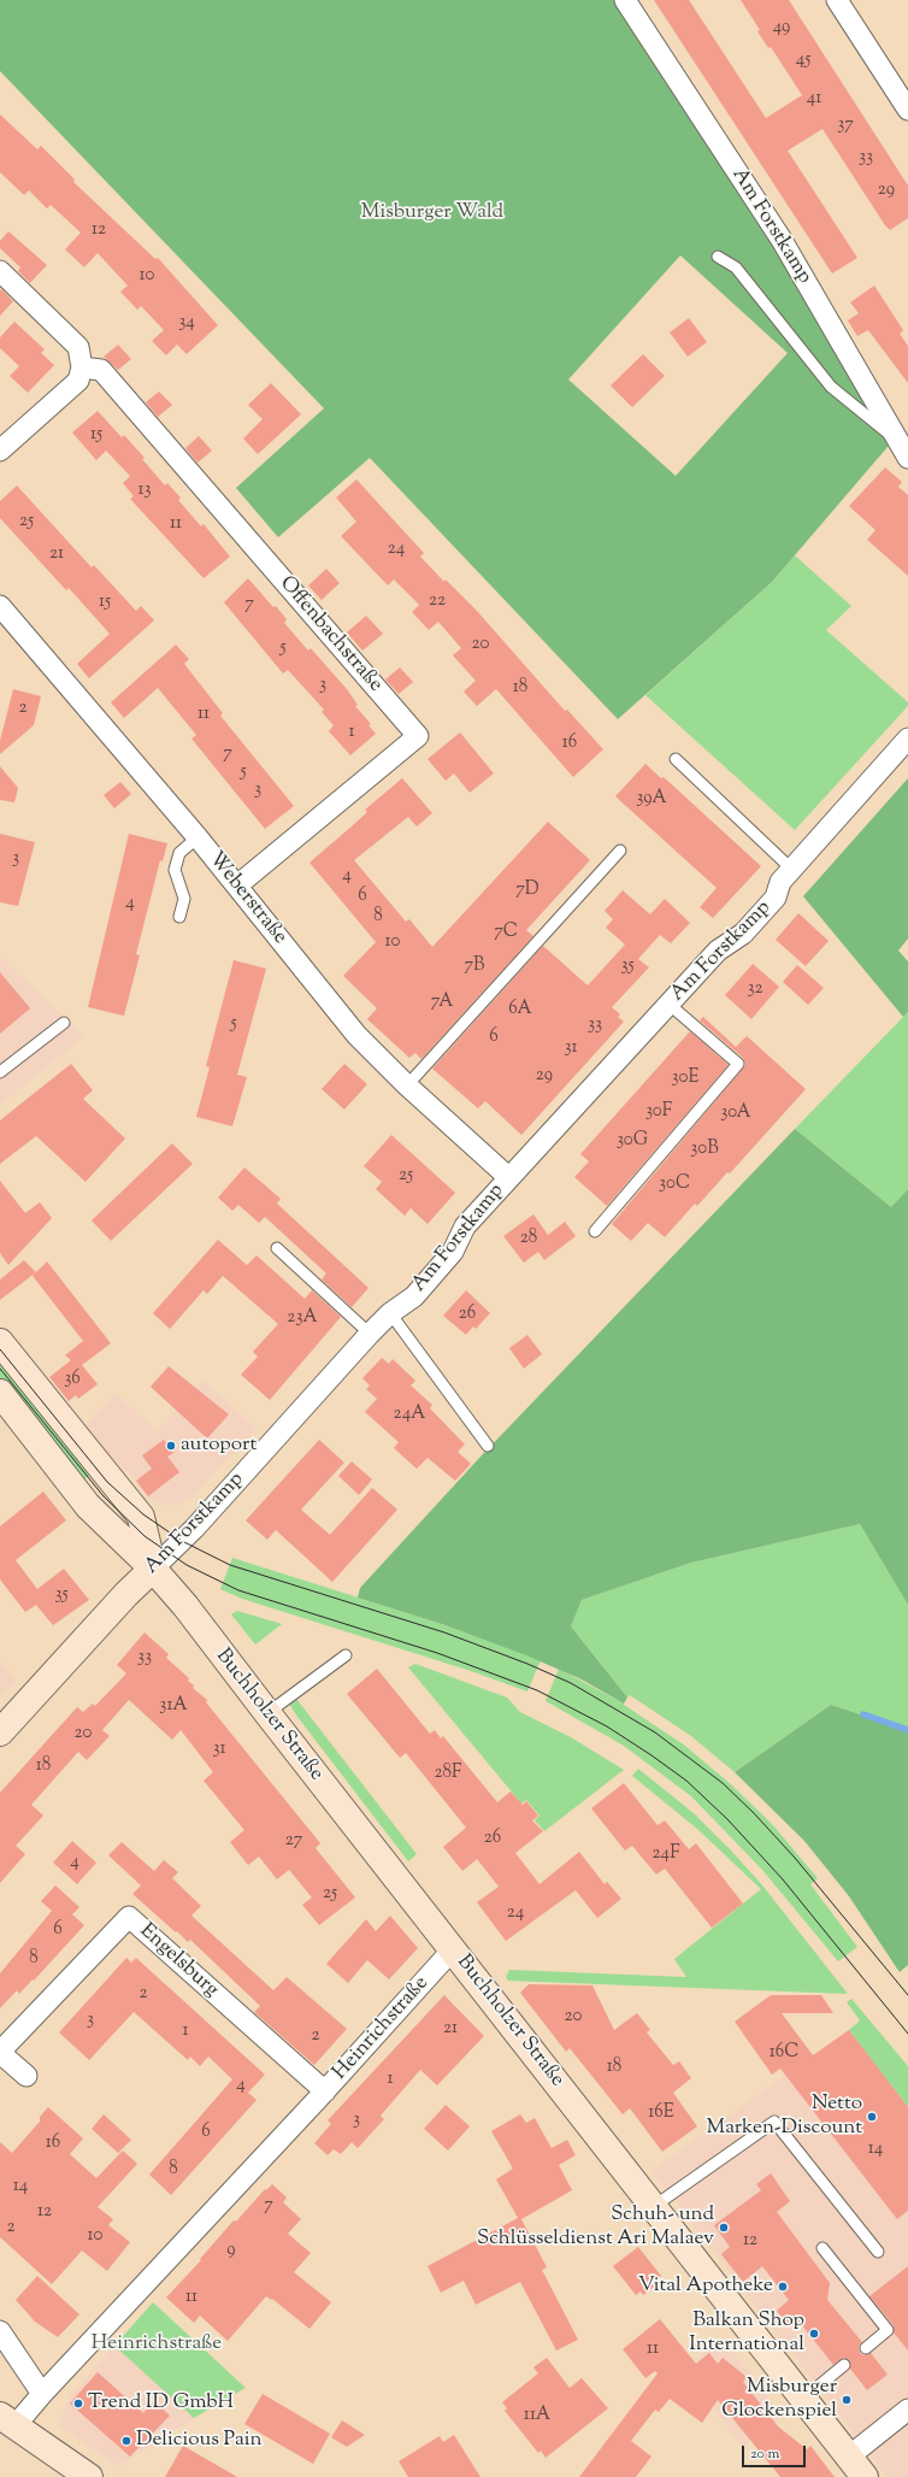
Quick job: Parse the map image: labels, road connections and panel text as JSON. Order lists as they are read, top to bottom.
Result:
{
  "streets": {
    "main road": ["Am Forstkamp", "Buchholzer Straße"],
    "street": [
      "Offenbachstraße",
      "Weberstraße",
      "Engelsburg",
      "Heinrichstraße"
    ]
  },
  "crossings": [
    ["Am Forstkamp", "Weberstraße"],
    ["Am Forstkamp", "Buchholzer Straße"],
    ["Offenbachstraße", "Weberstraße"],
    ["Buchholzer Straße", "Heinrichstraße"],
    ["Engelsburg", "Heinrichstraße"]
  ],
  "parks": ["Misburger Wald", "Heinrichstraße"],
  "places": [
    "autoport",
    "Netto Marken-Discount",
    "Schuh- und Schlüsseldienst Ari Malaev",
    "Vital Apotheke",
    "Balkan Shop International",
    "Misburger Glockenspiel",
    "Trend ID GmbH",
    "Delicious Pain"
  ],
  "house_numbers": [
    "49",
    "45",
    "41",
    "37",
    "33",
    "29",
    "12",
    "10",
    "34",
    "15",
    "13",
    "25",
    "11",
    "24",
    "21",
    "22",
    "15",
    "7",
    "20",
    "5",
    "3",
    "18",
    "2",
    "11",
    "1",
    "16",
    "7",
    "5",
    "3",
    "39A",
    "3",
    "4",
    "7D",
    "6",
    "4",
    "8",
    "7C",
    "10",
    "7B",
    "35",
    "32",
    "7A",
    "6A",
    "5",
    "33",
    "6",
    "31",
    "29",
    "30E",
    "30F",
    "30A",
    "30G",
    "30B",
    "25",
    "30C",
    "28",
    "26",
    "23A",
    "36",
    "24A",
    "35",
    "33",
    "31A",
    "20",
    "31",
    "18",
    "28F",
    "26",
    "27",
    "24F",
    "4",
    "25",
    "24",
    "6",
    "8",
    "2",
    "20",
    "3",
    "21",
    "1",
    "2",
    "16C",
    "18",
    "1",
    "4",
    "16E",
    "3",
    "6",
    "16",
    "14",
    "8",
    "14",
    "7",
    "12",
    "2",
    "10",
    "12",
    "9",
    "11",
    "11",
    "11A"
  ],
  "scale_bar": "20 m"
}
